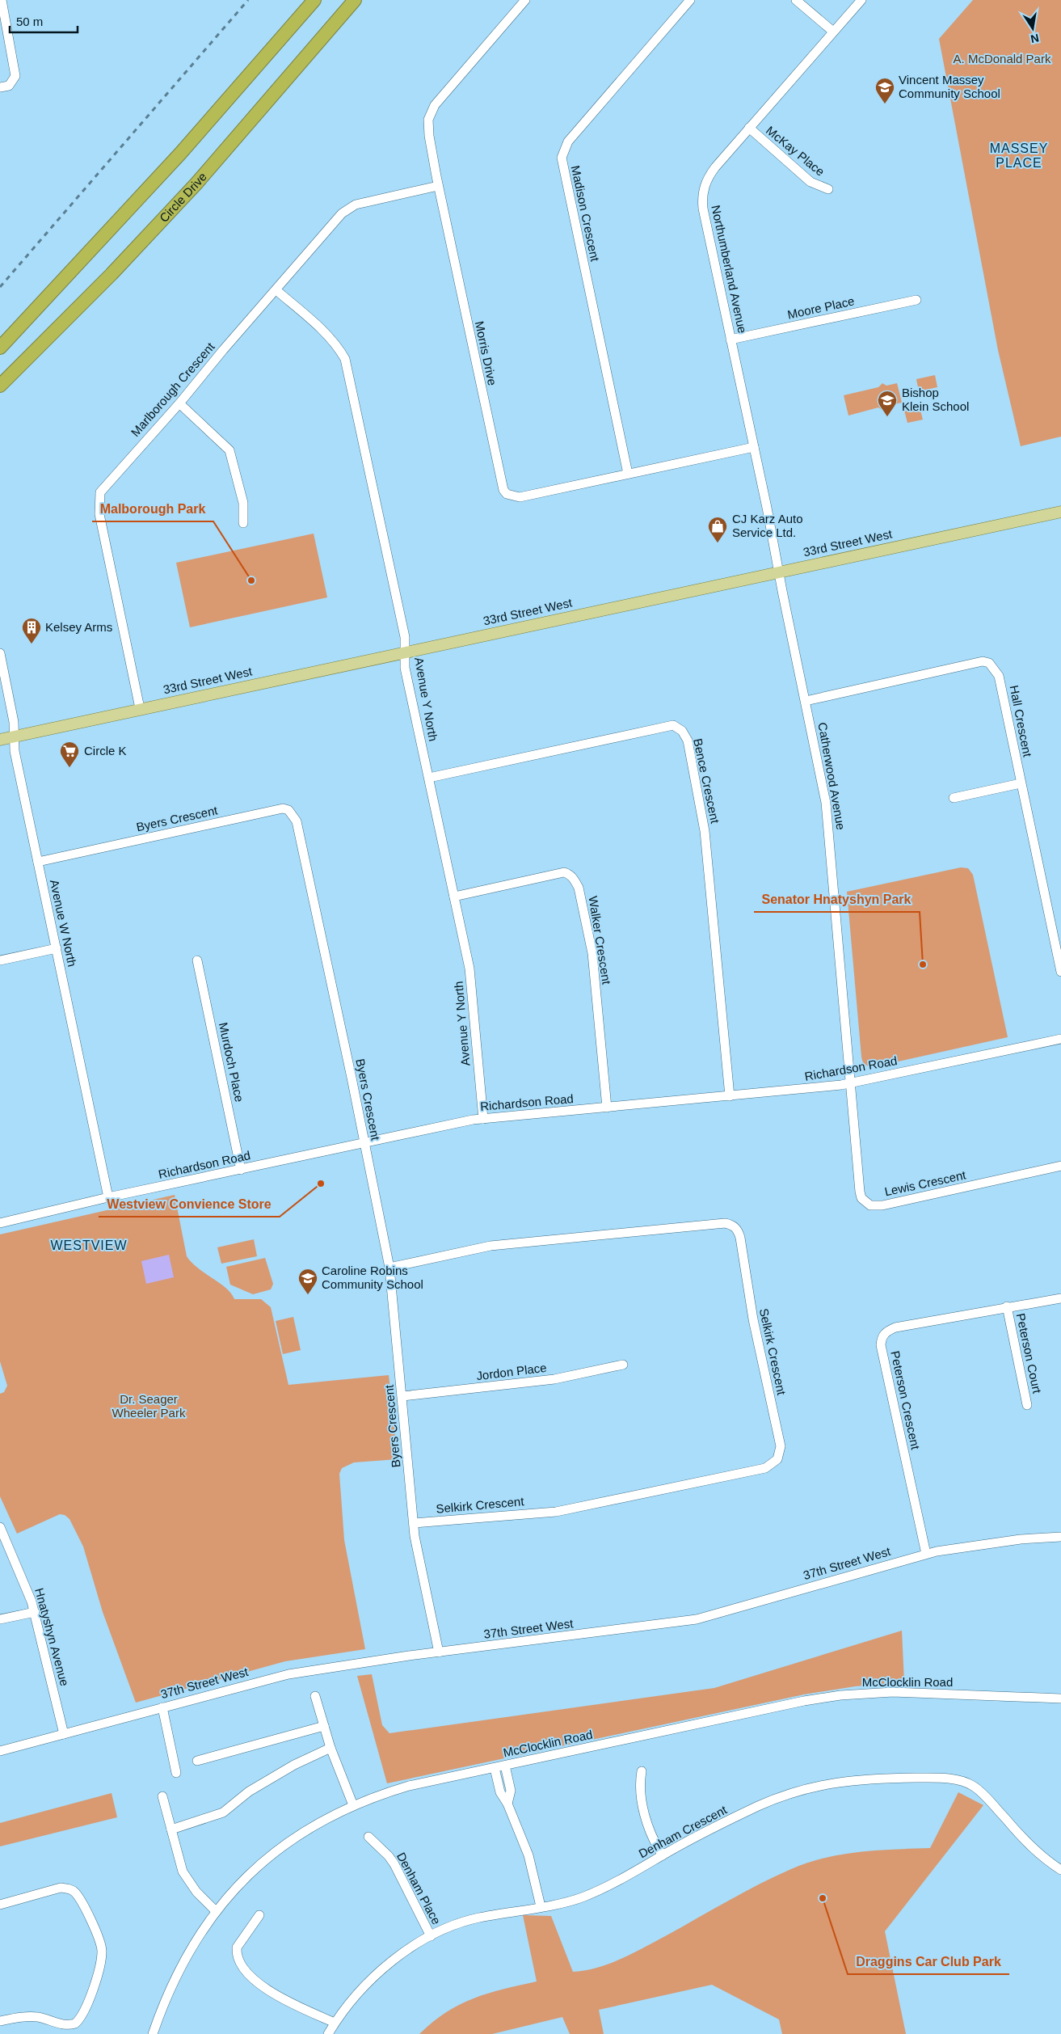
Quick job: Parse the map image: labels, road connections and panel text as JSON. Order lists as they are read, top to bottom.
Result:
{
  "streets": {
    "highway": ["Circle Drive"],
    "main road": ["33rd Street West"],
    "street": [
      "McKay Place",
      "Madison Crescent",
      "Northumberland Avenue",
      "Moore Place",
      "Morris Drive",
      "Marlborough Crescent",
      "Avenue Y North",
      "Hall Crescent",
      "Catherwood Avenue",
      "Bence Crescent",
      "Byers Crescent",
      "Avenue W North",
      "Walker Crescent",
      "Murdoch Place",
      "Richardson Road",
      "Lewis Crescent",
      "Selkirk Crescent",
      "Peterson Court",
      "Jordon Place",
      "Peterson Crescent",
      "37th Street West",
      "Hnatyshyn Avenue",
      "McClocklin Road",
      "Denham Crescent",
      "Denham Place"
    ]
  },
  "crossings": [
    ["McKay Place", "Northumberland Avenue"],
    ["Madison Crescent", "Morris Drive"],
    ["Northumberland Avenue", "Moore Place"],
    ["Northumberland Avenue", "Morris Drive"],
    ["Northumberland Avenue", "33rd Street West"],
    ["Northumberland Avenue", "Catherwood Avenue"],
    ["Morris Drive", "Marlborough Crescent"],
    ["Marlborough Crescent", "33rd Street West"],
    ["Marlborough Crescent", "Avenue Y North"],
    ["33rd Street West", "Avenue Y North"],
    ["33rd Street West", "Catherwood Avenue"],
    ["33rd Street West", "Avenue W North"],
    ["Avenue Y North", "Bence Crescent"],
    ["Avenue Y North", "Walker Crescent"],
    ["Avenue Y North", "Richardson Road"],
    ["Hall Crescent", "Catherwood Avenue"],
    ["Catherwood Avenue", "Richardson Road"],
    ["Catherwood Avenue", "Lewis Crescent"],
    ["Bence Crescent", "Richardson Road"],
    ["Byers Crescent", "Avenue W North"],
    ["Byers Crescent", "Richardson Road"],
    ["Byers Crescent", "Selkirk Crescent"],
    ["Byers Crescent", "Jordon Place"],
    ["Byers Crescent", "37th Street West"],
    ["Avenue W North", "Richardson Road"],
    ["Walker Crescent", "Richardson Road"],
    ["Murdoch Place", "Richardson Road"],
    ["Richardson Road", "Lewis Crescent"],
    ["Peterson Court", "Peterson Crescent"],
    ["Peterson Crescent", "37th Street West"],
    ["37th Street West", "Hnatyshyn Avenue"],
    ["Denham Crescent", "Denham Place"]
  ],
  "districts": ["MASSEY PLACE", "WESTVIEW"],
  "parks": ["A. McDonald Park", "Dr. Seager Wheeler Park"],
  "places": {
    "school or university": ["Vincent Massey Community School", "Bishop Klein School", "Caroline Robins Community School"],
    "shop": ["CJ Karz Auto Service Ltd."],
    "other": [
      "Malborough Park",
      "Senator Hnatyshyn Park",
      "Westview Convience Store",
      "Draggins Car Club Park"
    ],
    "building": ["Kelsey Arms"],
    "supermarket": ["Circle K"]
  },
  "scale_bar": "50 m",
  "north": "bottom"
}
